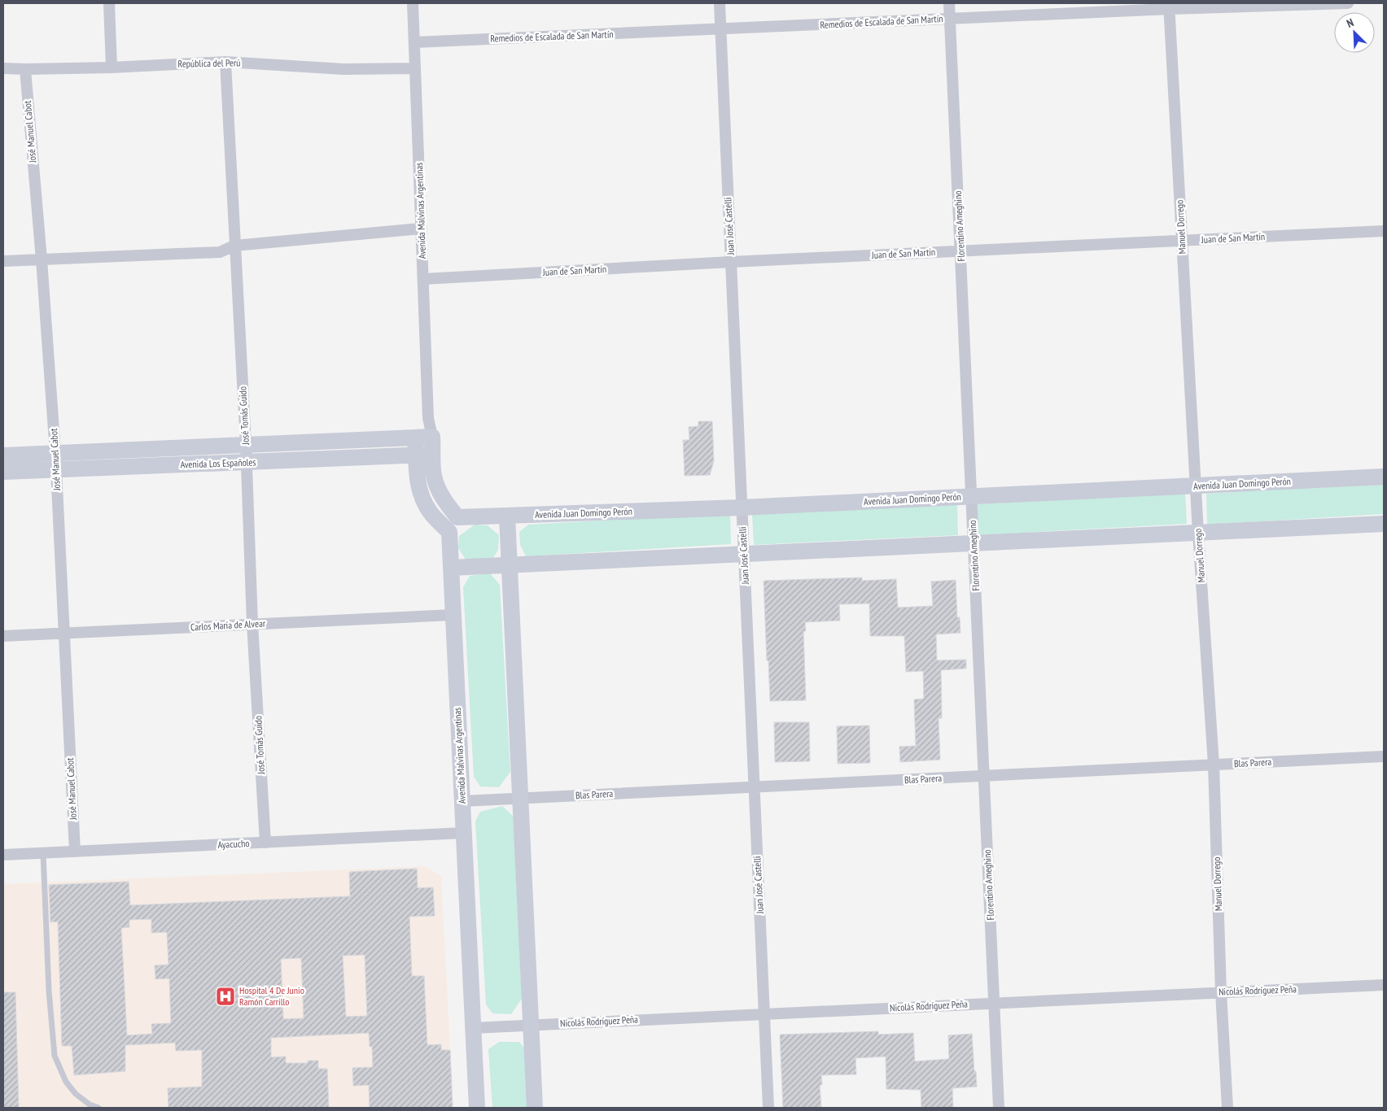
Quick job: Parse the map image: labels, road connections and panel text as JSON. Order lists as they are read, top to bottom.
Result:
{
  "streets": {
    "main road": ["Avenida Malvinas Argentinas", "Avenida Los Españoles", "Avenida Juan Domingo Perón"],
    "street": [
      "Remedios de Escalada de San Martín",
      "República del Perú",
      "José Manuel Cabot",
      "Juan José Castelli",
      "Florentino Ameghino",
      "Manuel Dorrego",
      "Juan de San Martín",
      "José Tomás Guido",
      "Carlos María de Alvear",
      "Blas Parera",
      "Ayacucho",
      "Nicolás Rodríguez Peña"
    ]
  },
  "crossings": [
    ["Remedios de Escalada de San Martín", "Avenida Malvinas Argentinas"],
    ["Remedios de Escalada de San Martín", "Juan José Castelli"],
    ["Remedios de Escalada de San Martín", "Florentino Ameghino"],
    ["Remedios de Escalada de San Martín", "Manuel Dorrego"],
    ["República del Perú", "José Manuel Cabot"],
    ["República del Perú", "Avenida Malvinas Argentinas"],
    ["República del Perú", "José Tomás Guido"],
    ["José Manuel Cabot", "Avenida Los Españoles"],
    ["José Manuel Cabot", "Carlos María de Alvear"],
    ["José Manuel Cabot", "Ayacucho"],
    ["Avenida Malvinas Argentinas", "Juan de San Martín"],
    ["Avenida Malvinas Argentinas", "Avenida Los Españoles"],
    ["Avenida Malvinas Argentinas", "Avenida Juan Domingo Perón"],
    ["Avenida Malvinas Argentinas", "Carlos María de Alvear"],
    ["Avenida Malvinas Argentinas", "Blas Parera"],
    ["Avenida Malvinas Argentinas", "Ayacucho"],
    ["Avenida Malvinas Argentinas", "Nicolás Rodríguez Peña"],
    ["Juan José Castelli", "Juan de San Martín"],
    ["Juan José Castelli", "Avenida Juan Domingo Perón"],
    ["Juan José Castelli", "Blas Parera"],
    ["Juan José Castelli", "Nicolás Rodríguez Peña"],
    ["Florentino Ameghino", "Juan de San Martín"],
    ["Florentino Ameghino", "Avenida Juan Domingo Perón"],
    ["Florentino Ameghino", "Blas Parera"],
    ["Florentino Ameghino", "Nicolás Rodríguez Peña"],
    ["Manuel Dorrego", "Juan de San Martín"],
    ["Manuel Dorrego", "Avenida Juan Domingo Perón"],
    ["Manuel Dorrego", "Blas Parera"],
    ["Manuel Dorrego", "Nicolás Rodríguez Peña"],
    ["José Tomás Guido", "Avenida Los Españoles"],
    ["José Tomás Guido", "Carlos María de Alvear"],
    ["José Tomás Guido", "Ayacucho"]
  ],
  "places": {
    "hospital": ["Hospital 4 De Junio Ramón Carrillo"]
  },
  "north": "top left"
}
